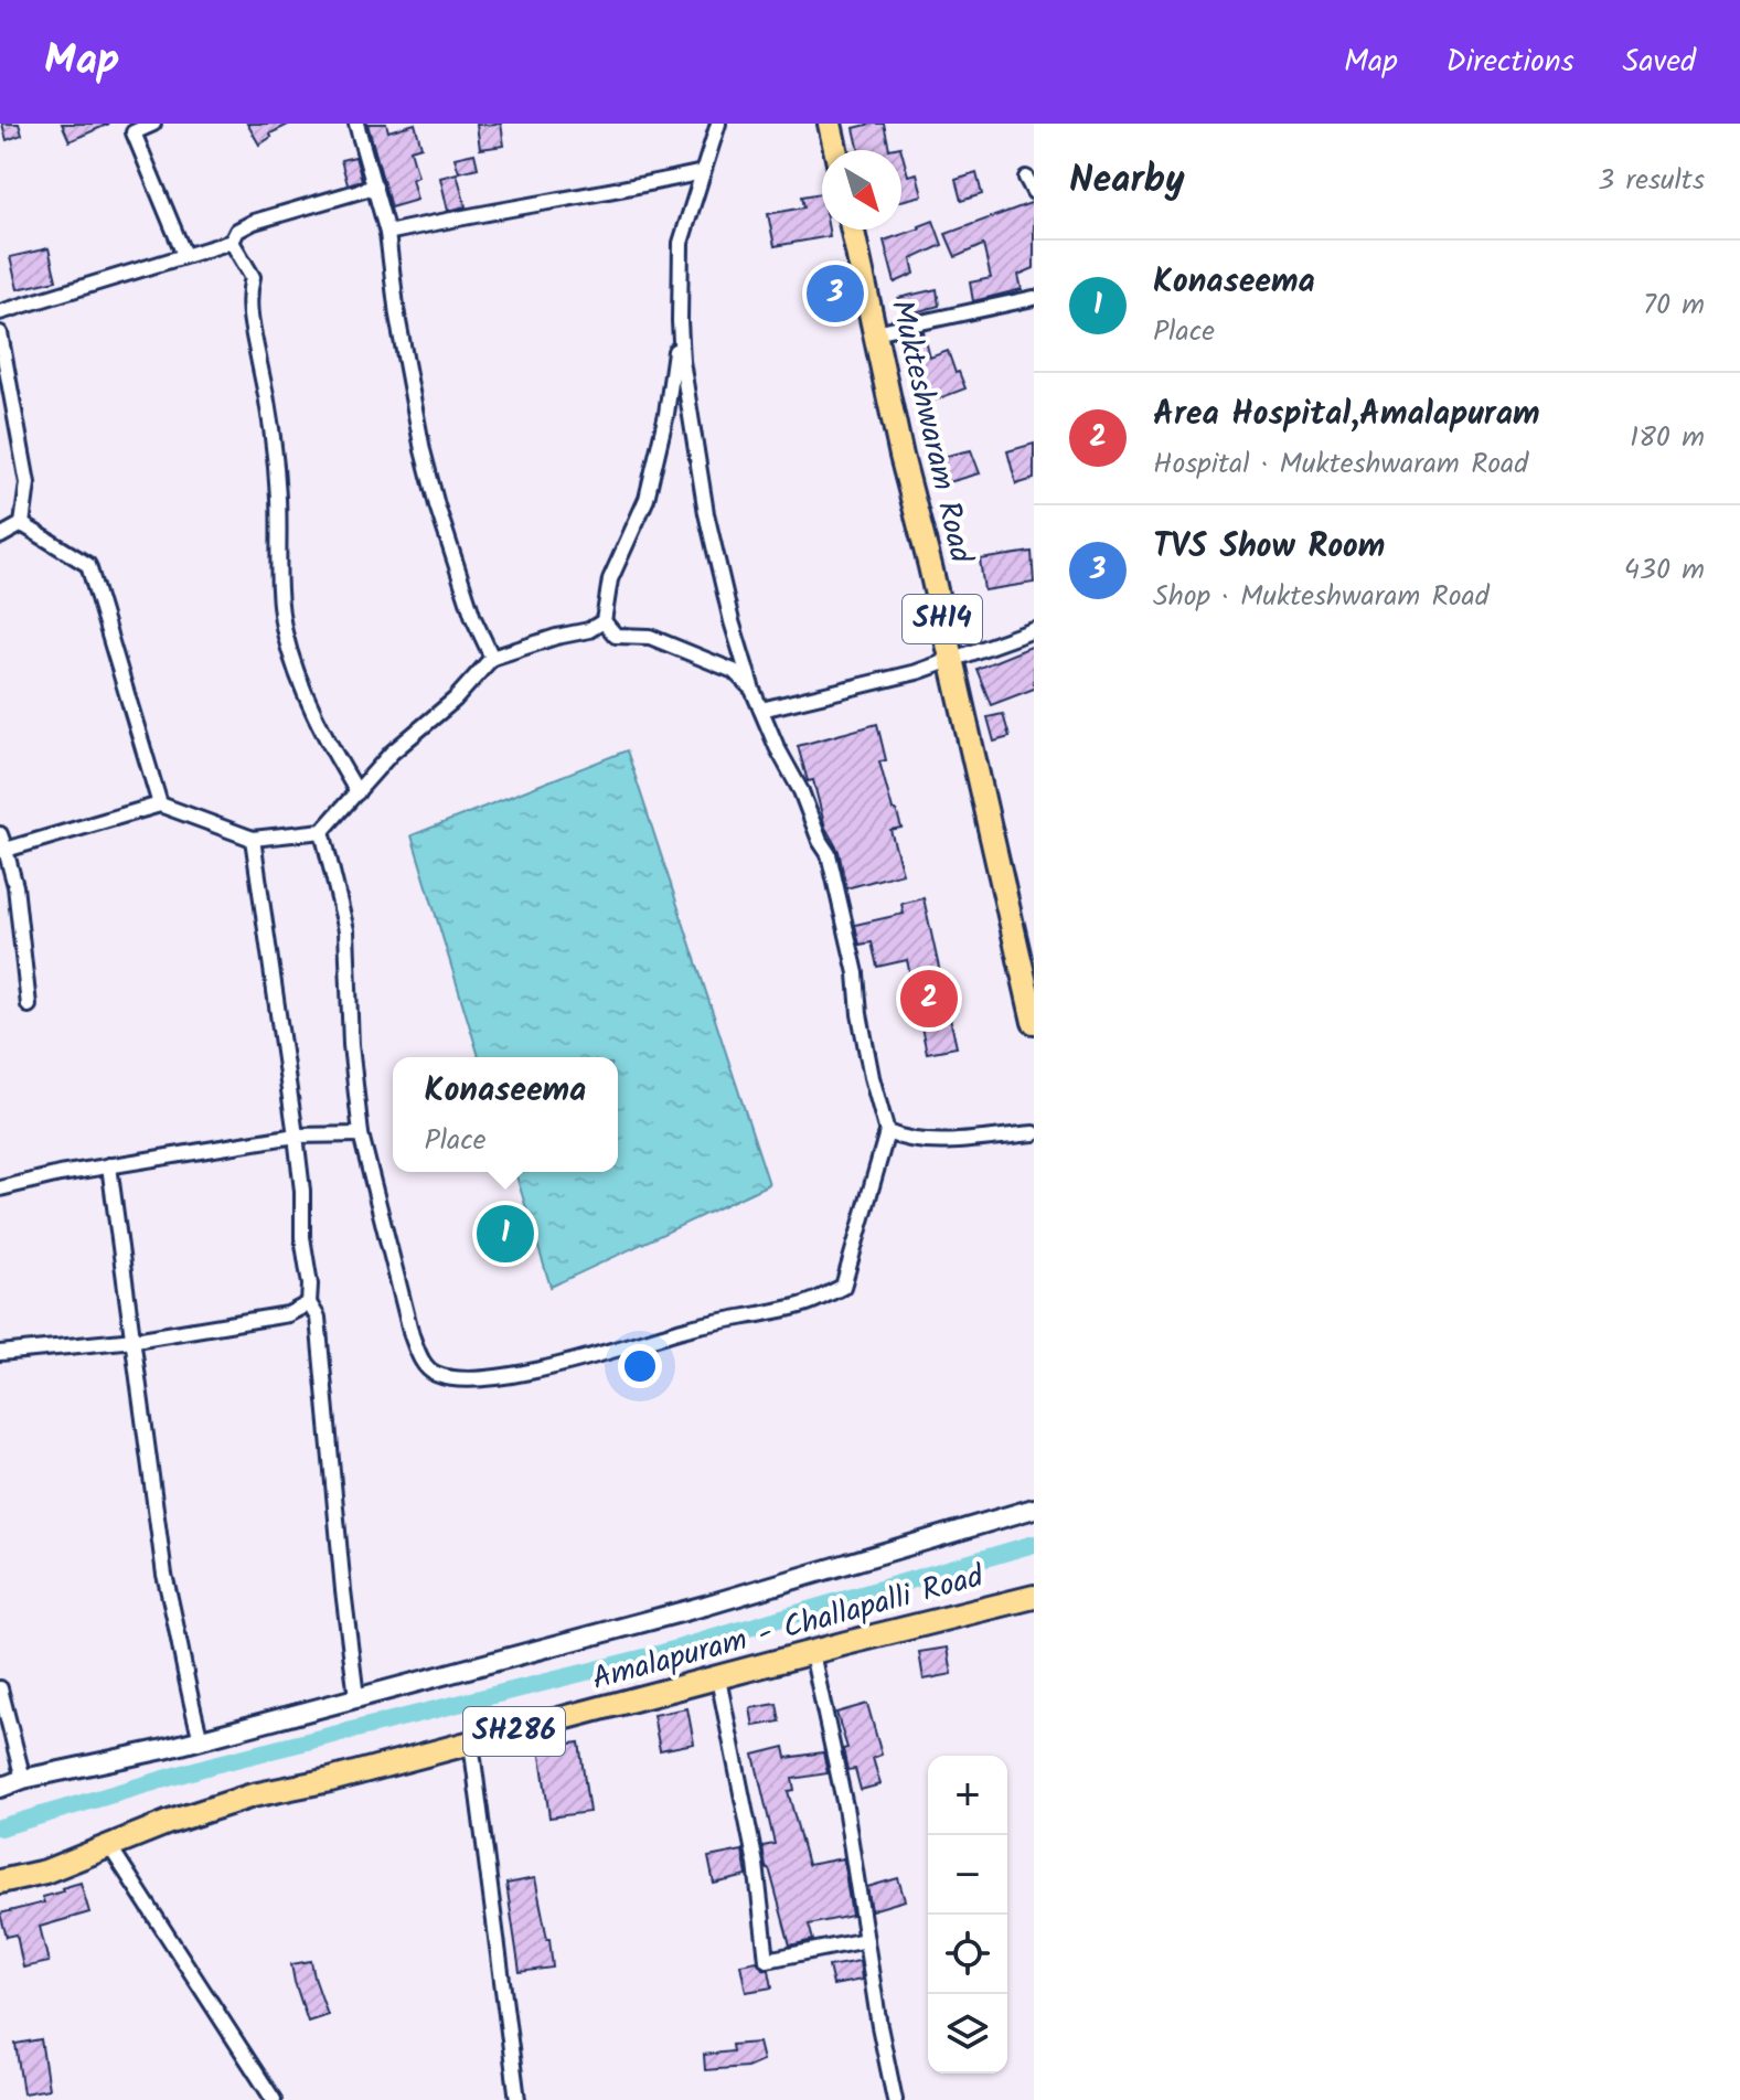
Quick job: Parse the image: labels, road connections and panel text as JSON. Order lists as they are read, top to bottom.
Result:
{
  "streets": {
    "main road": [
      "Mukteshwaram Road",
      "SH14",
      "Amalapuram - Challapalli Road",
      "SH286"
    ]
  },
  "north": "bottom right",
  "page": {
    "header": "Map",
    "nav": ["Map", "Directions", "Saved"],
    "heading": ["Nearby", "3 results"],
    "list": [
      {
        "mark": "1",
        "name": "Konaseema",
        "note": "Place",
        "value": "70 m"
      },
      {
        "mark": "2",
        "name": "Area Hospital,Amalapuram",
        "note": "Hospital · Mukteshwaram Road",
        "value": "180 m"
      },
      {
        "mark": "3",
        "name": "TVS Show Room",
        "note": "Shop · Mukteshwaram Road",
        "value": "430 m"
      }
    ],
    "pins": ["3", "2", "1"],
    "popup": ["Konaseema", "Place"],
    "map_buttons": ["+", "−"]
  }
}
